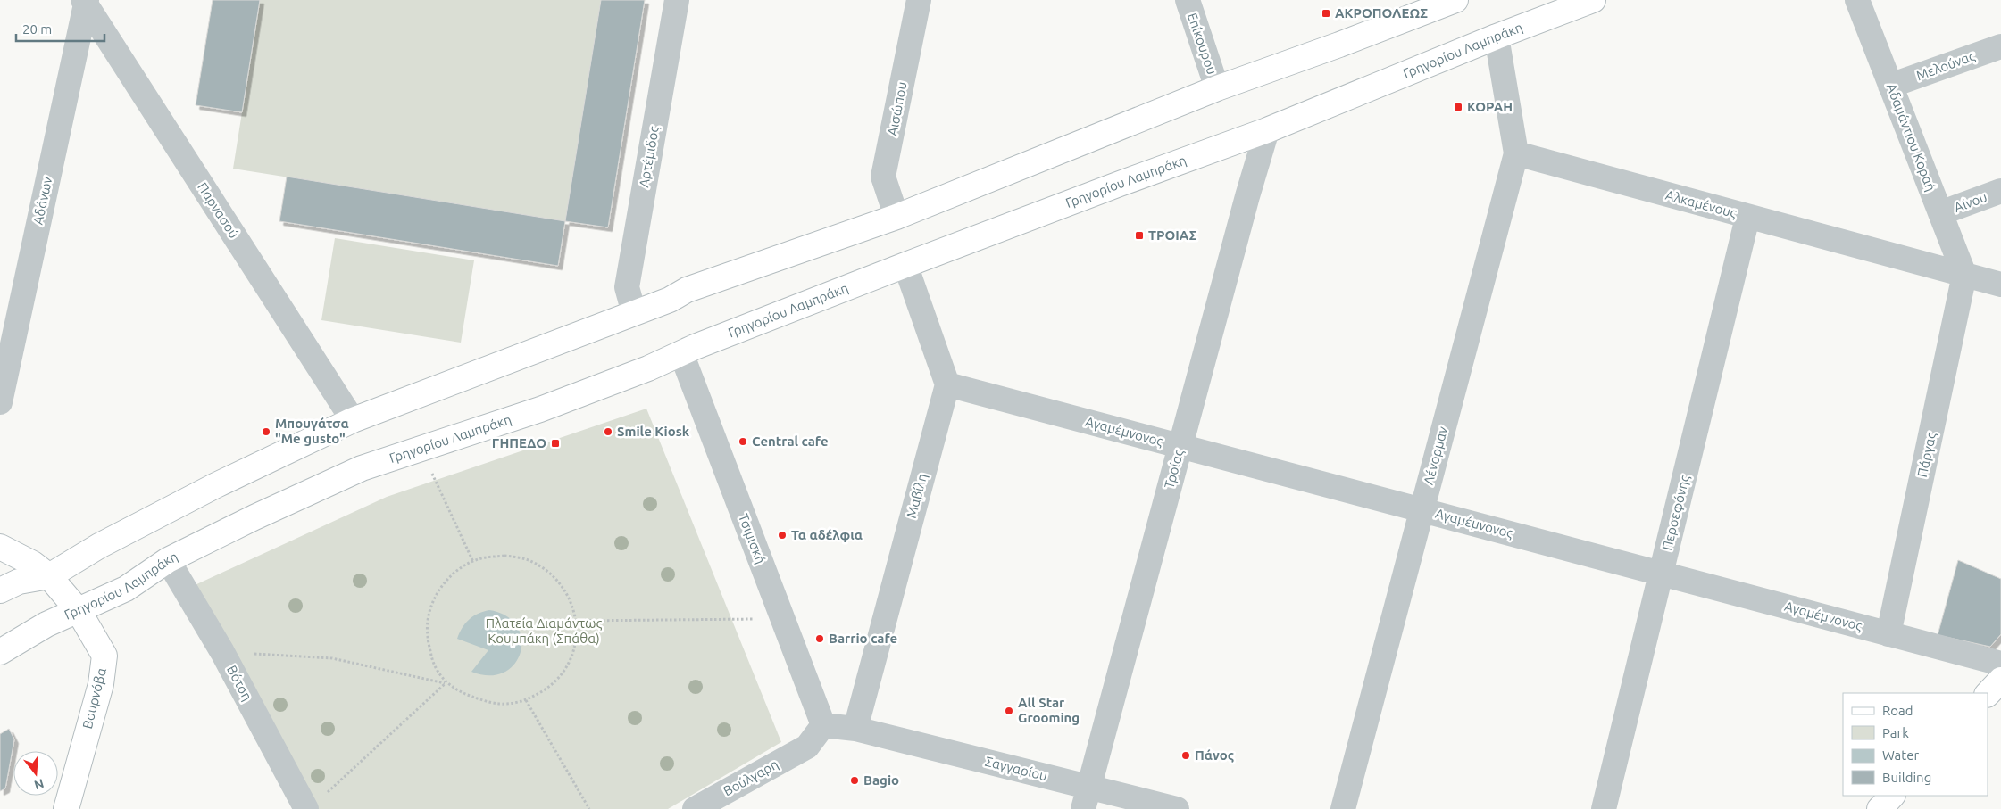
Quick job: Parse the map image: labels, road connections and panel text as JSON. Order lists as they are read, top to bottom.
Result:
{
  "streets": {
    "main road": ["Γρηγορίου Λαμπράκη", "Βουρνόβα"],
    "street": [
      "Επίκουρου",
      "Μελούνας",
      "Αισώπου",
      "Αδαμάντιου Κοραή",
      "Αρτέμιδος",
      "Αδάνων",
      "Αίνου",
      "Αλκαμένους",
      "Παρνασού",
      "Αγαμέμνονος",
      "Πάργας",
      "Λένορμαν",
      "Τροίας",
      "Μαβίλη",
      "Περσεφόνης",
      "Τσιμισκή",
      "Βότση",
      "Σαγγαρίου",
      "Βούλγαρη"
    ]
  },
  "crossings": [
    ["Γρηγορίου Λαμπράκη", "Τροίας"],
    ["Γρηγορίου Λαμπράκη", "Τσιμισκή"],
    ["Γρηγορίου Λαμπράκη", "Βότση"],
    ["Γρηγορίου Λαμπράκη", "Βουρνόβα"],
    ["Μελούνας", "Αδαμάντιου Κοραή"],
    ["Αδαμάντιου Κοραή", "Αίνου"],
    ["Αδαμάντιου Κοραή", "Αλκαμένους"],
    ["Αδαμάντιου Κοραή", "Πάργας"],
    ["Αδάνων", "Παρνασού"],
    ["Αλκαμένους", "Πάργας"],
    ["Αλκαμένους", "Λένορμαν"],
    ["Αλκαμένους", "Περσεφόνης"],
    ["Αγαμέμνονος", "Πάργας"],
    ["Αγαμέμνονος", "Λένορμαν"],
    ["Αγαμέμνονος", "Τροίας"],
    ["Αγαμέμνονος", "Μαβίλη"],
    ["Αγαμέμνονος", "Περσεφόνης"],
    ["Τροίας", "Σαγγαρίου"],
    ["Μαβίλη", "Σαγγαρίου"],
    ["Τσιμισκή", "Σαγγαρίου"],
    ["Τσιμισκή", "Βούλγαρη"],
    ["Σαγγαρίου", "Βούλγαρη"]
  ],
  "parks": ["Πλατεία Διαμάντως Κουμπάκη (Σπάθα)"],
  "places": {
    "transit": [
      "ΑΚΡΟΠΟΛΕΩΣ",
      "ΚΟΡΑΗ",
      "ΤΡΟΙΑΣ",
      "ΓΗΠΕΔΟ"
    ],
    "other": [
      "Μπουγάτσα \"Me gusto\"",
      "Smile Kiosk",
      "Central cafe",
      "Τα αδέλφια",
      "Barrio cafe",
      "All Star Grooming",
      "Πάνος",
      "Bagio"
    ]
  },
  "legend": [
    "Road",
    "Park",
    "Water",
    "Building"
  ],
  "scale_bar": "20 m",
  "north": "bottom"
}
